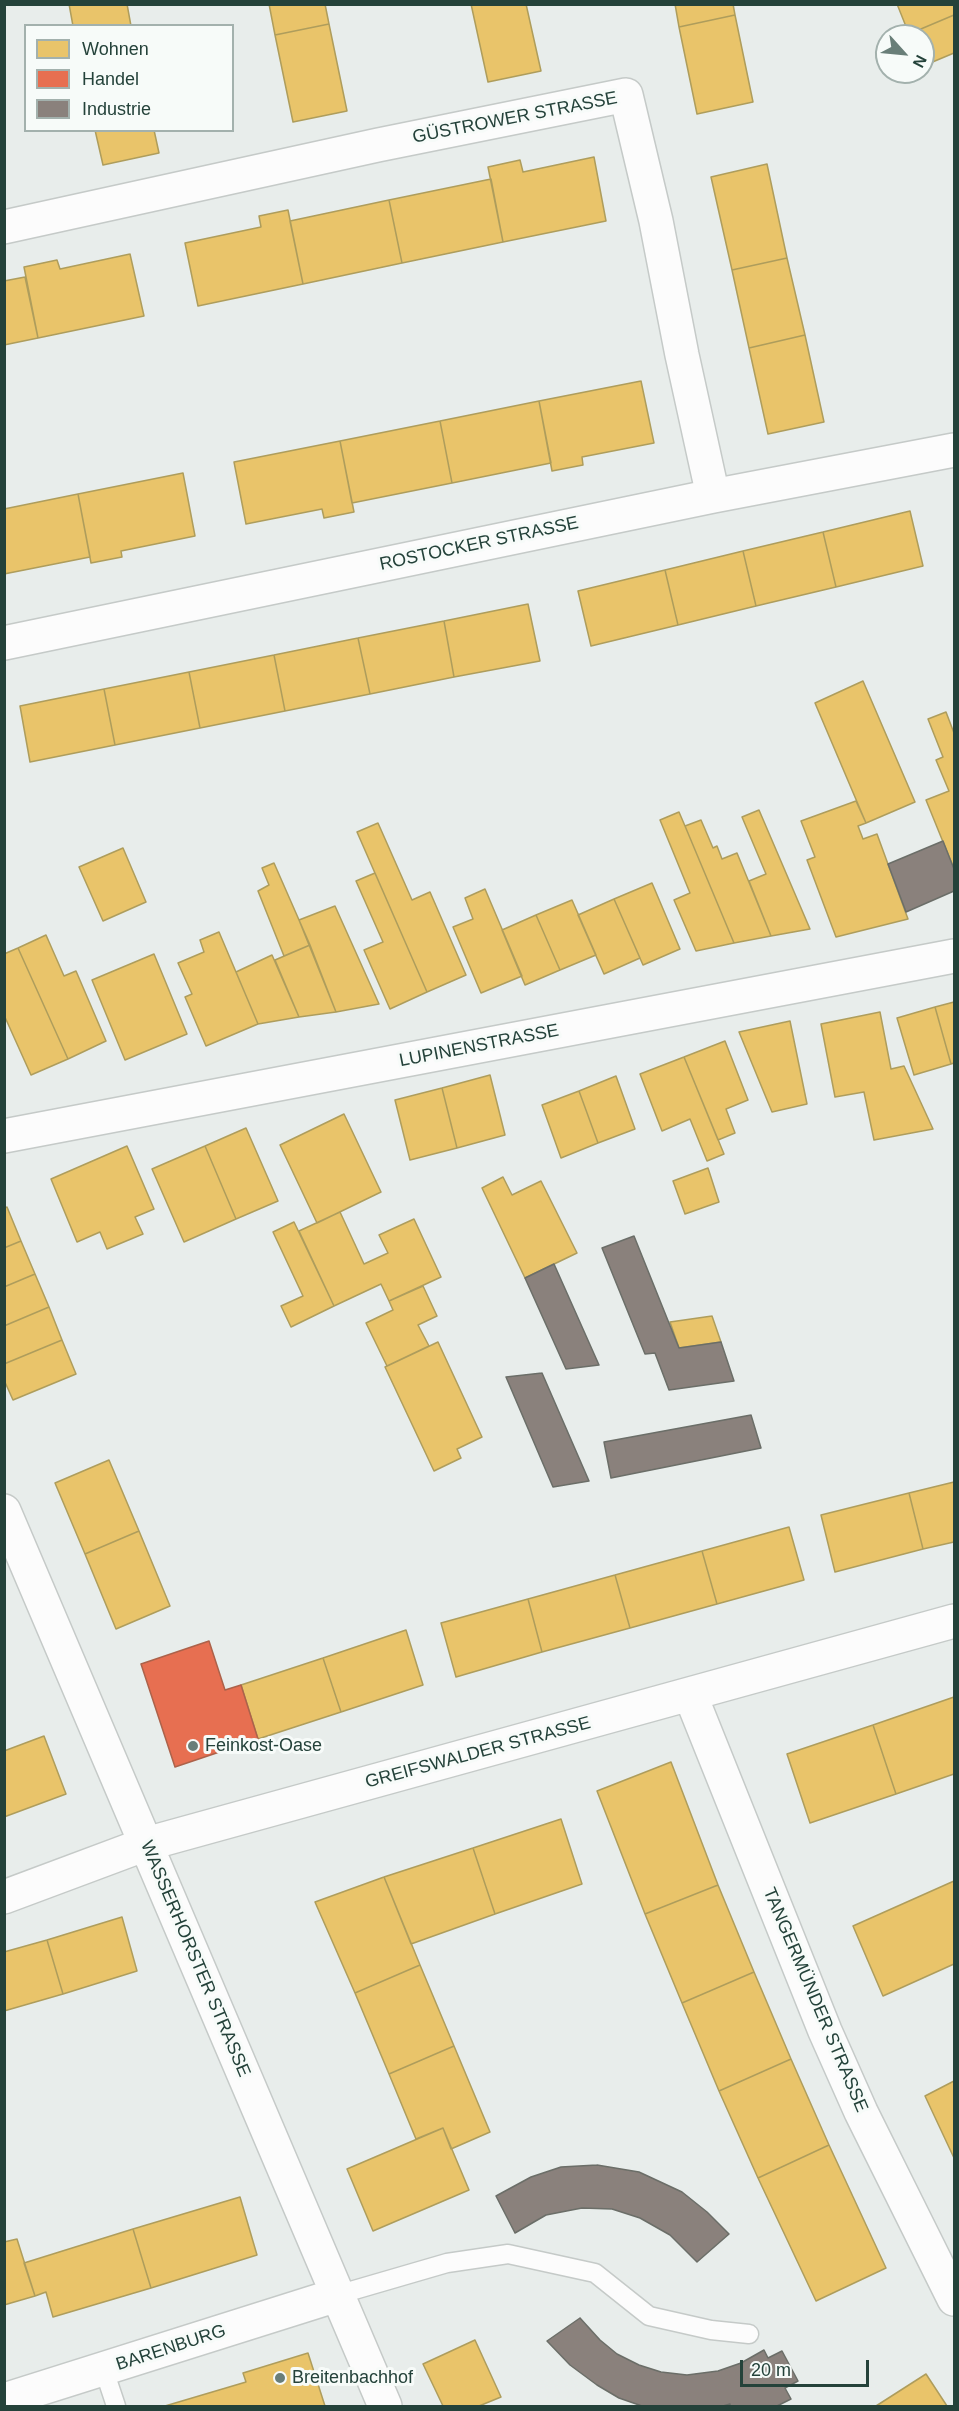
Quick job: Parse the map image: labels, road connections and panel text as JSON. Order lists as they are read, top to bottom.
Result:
{
  "streets": {
    "street": [
      "GÜSTROWER STRASSE",
      "ROSTOCKER STRASSE",
      "LUPINENSTRASSE",
      "GREIFSWALDER STRASSE",
      "WASSERHORSTER STRASSE",
      "TANGERMÜNDER STRASSE",
      "BARENBURG"
    ]
  },
  "crossings": [
    ["GÜSTROWER STRASSE", "ROSTOCKER STRASSE"],
    ["GREIFSWALDER STRASSE", "WASSERHORSTER STRASSE"],
    ["GREIFSWALDER STRASSE", "TANGERMÜNDER STRASSE"],
    ["WASSERHORSTER STRASSE", "BARENBURG"]
  ],
  "places": ["Feinkost-Oase", "Breitenbachhof"],
  "legend": ["Wohnen", "Handel", "Industrie"],
  "scale_bar": "20 m",
  "north": "bottom right"
}
